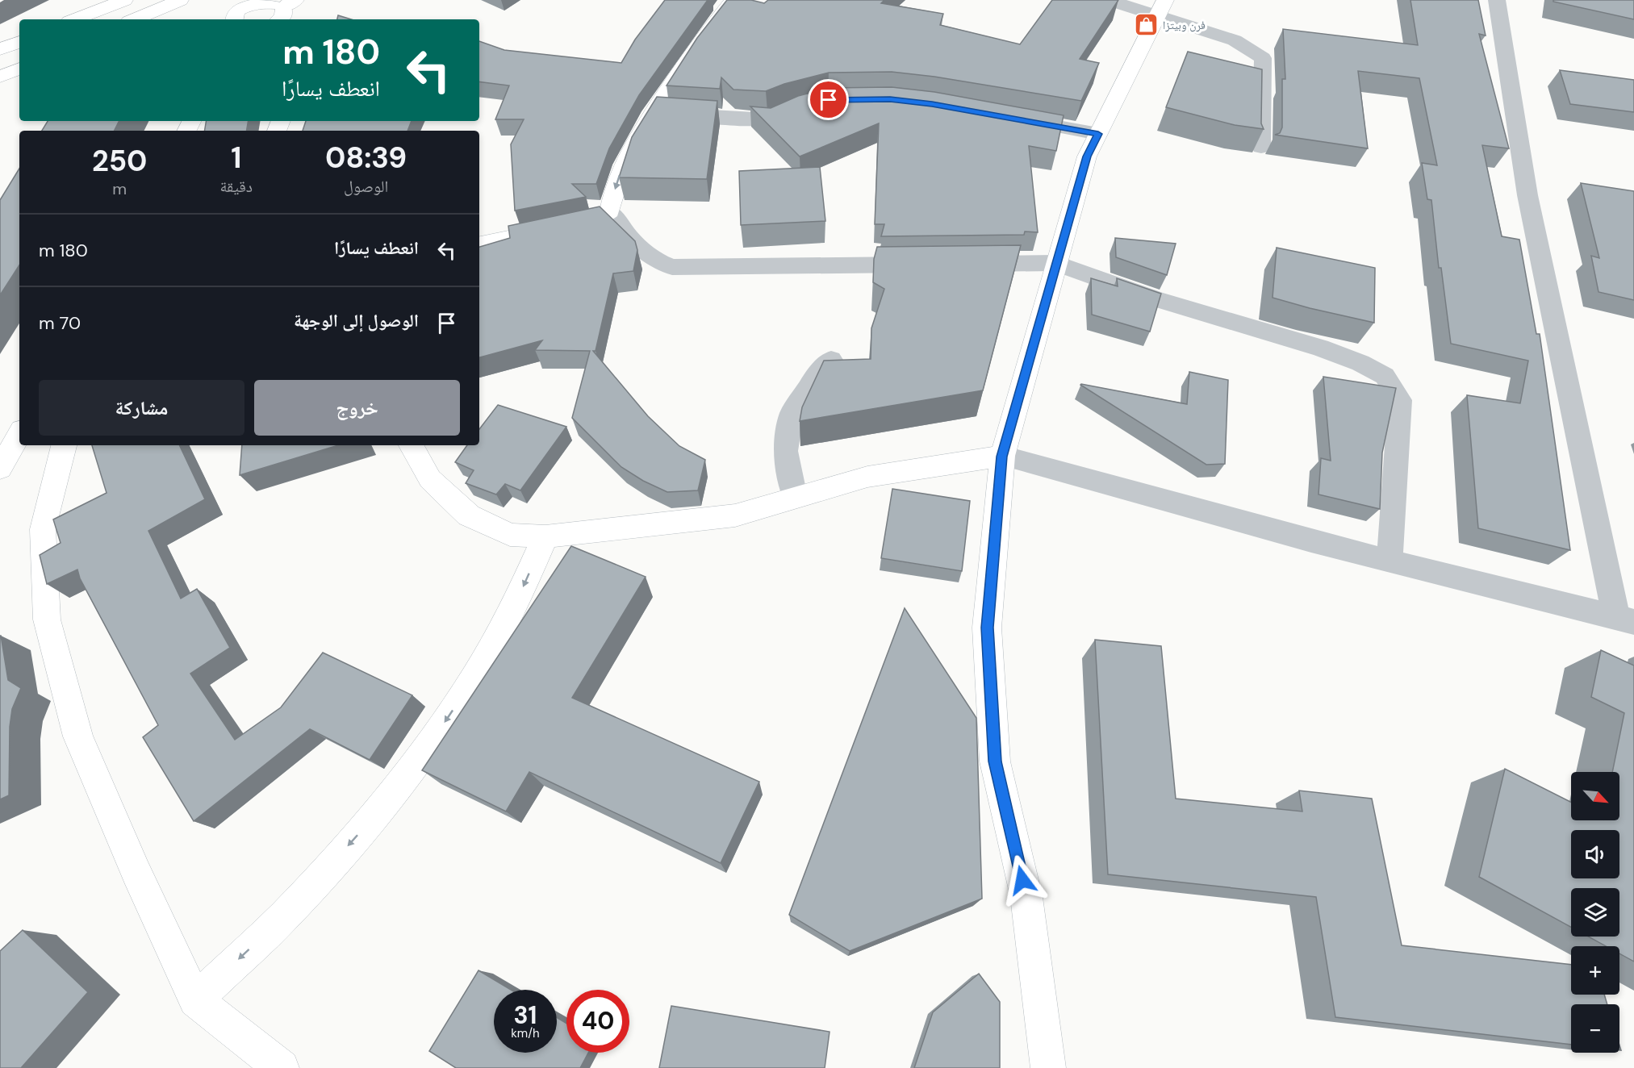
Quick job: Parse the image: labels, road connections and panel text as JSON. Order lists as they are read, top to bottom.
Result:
{
  "places": {
    "shop": ["فرن وبيتزا"]
  },
  "north": "bottom right",
  "page": {
    "turn": ["180 m", "انعطف يسارًا"],
    "eta": [
      "08:39",
      "الوصول",
      "1",
      "دقيقة",
      "250",
      "m"
    ],
    "list": [
      {
        "name": "انعطف يسارًا",
        "value": "180 m"
      },
      {
        "name": "الوصول إلى الوجهة",
        "value": "70 m"
      }
    ],
    "buttons": ["خروج", "مشاركة"],
    "map_buttons": ["+", "−"],
    "speed": "31 km/h",
    "limit": "40"
  }
}
